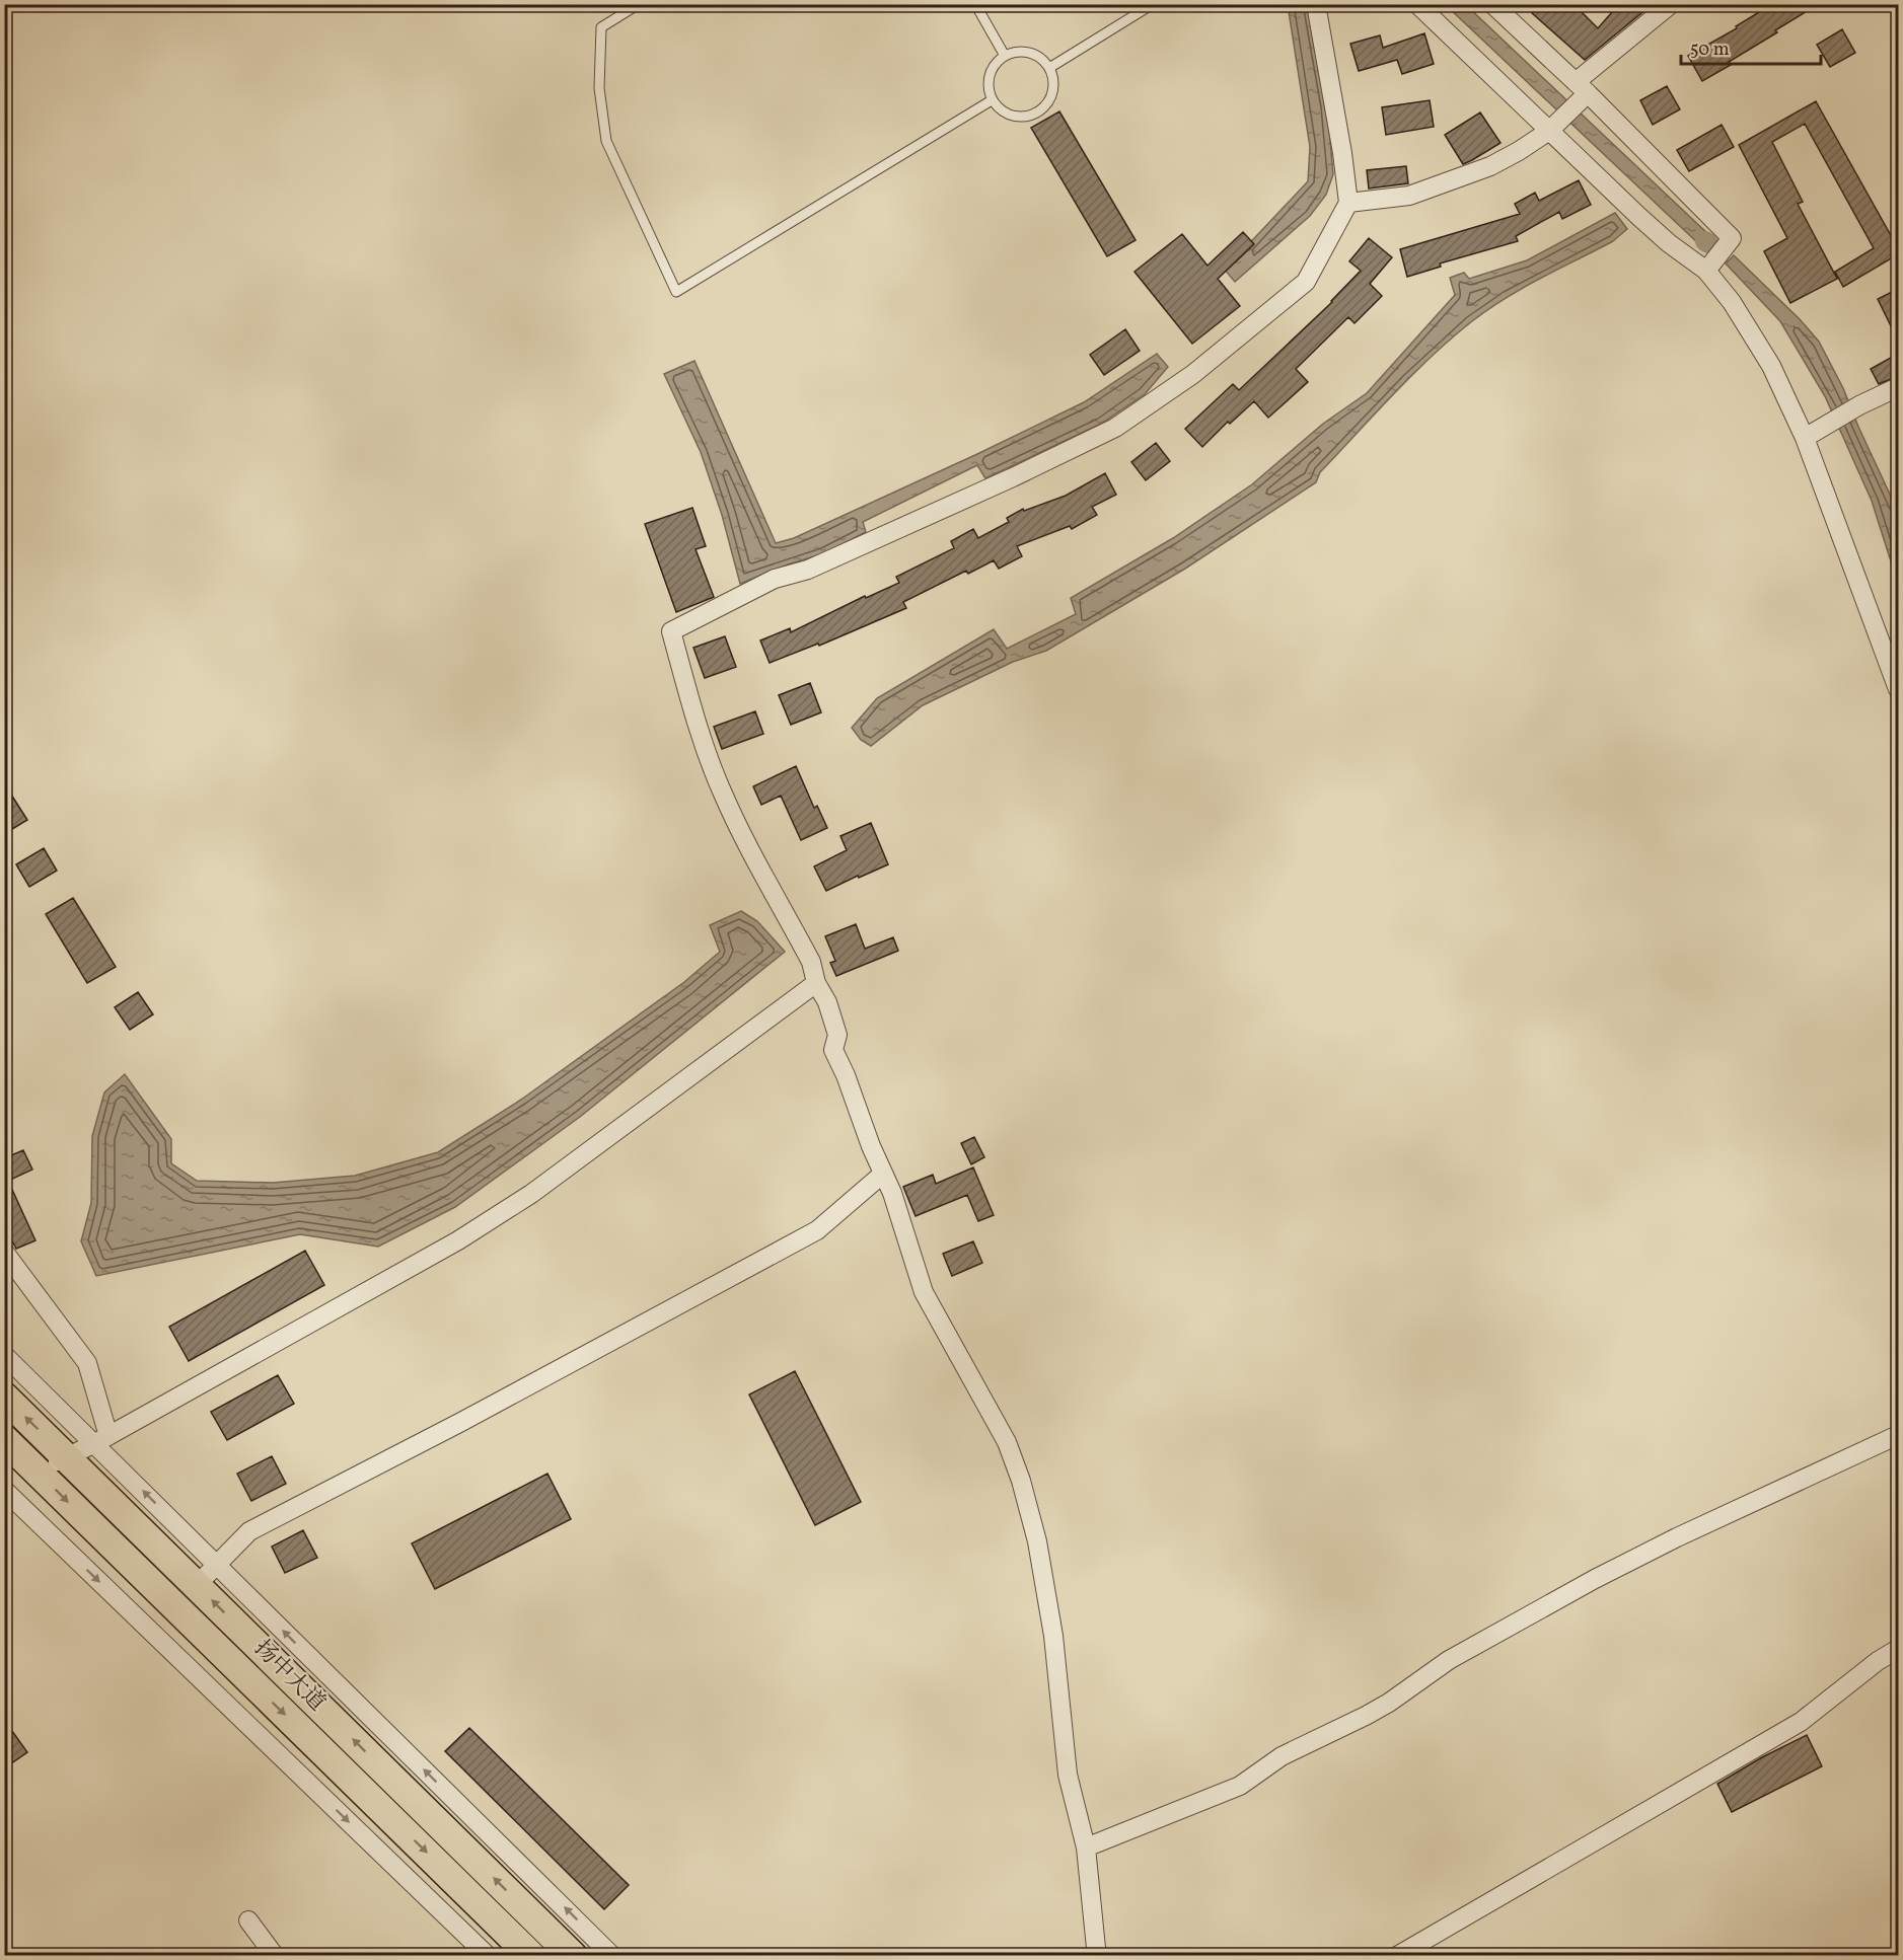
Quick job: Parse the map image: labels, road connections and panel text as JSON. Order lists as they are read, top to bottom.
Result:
{
  "streets": {
    "main road": ["扬中大道"]
  },
  "scale_bar": "50 m"
}
